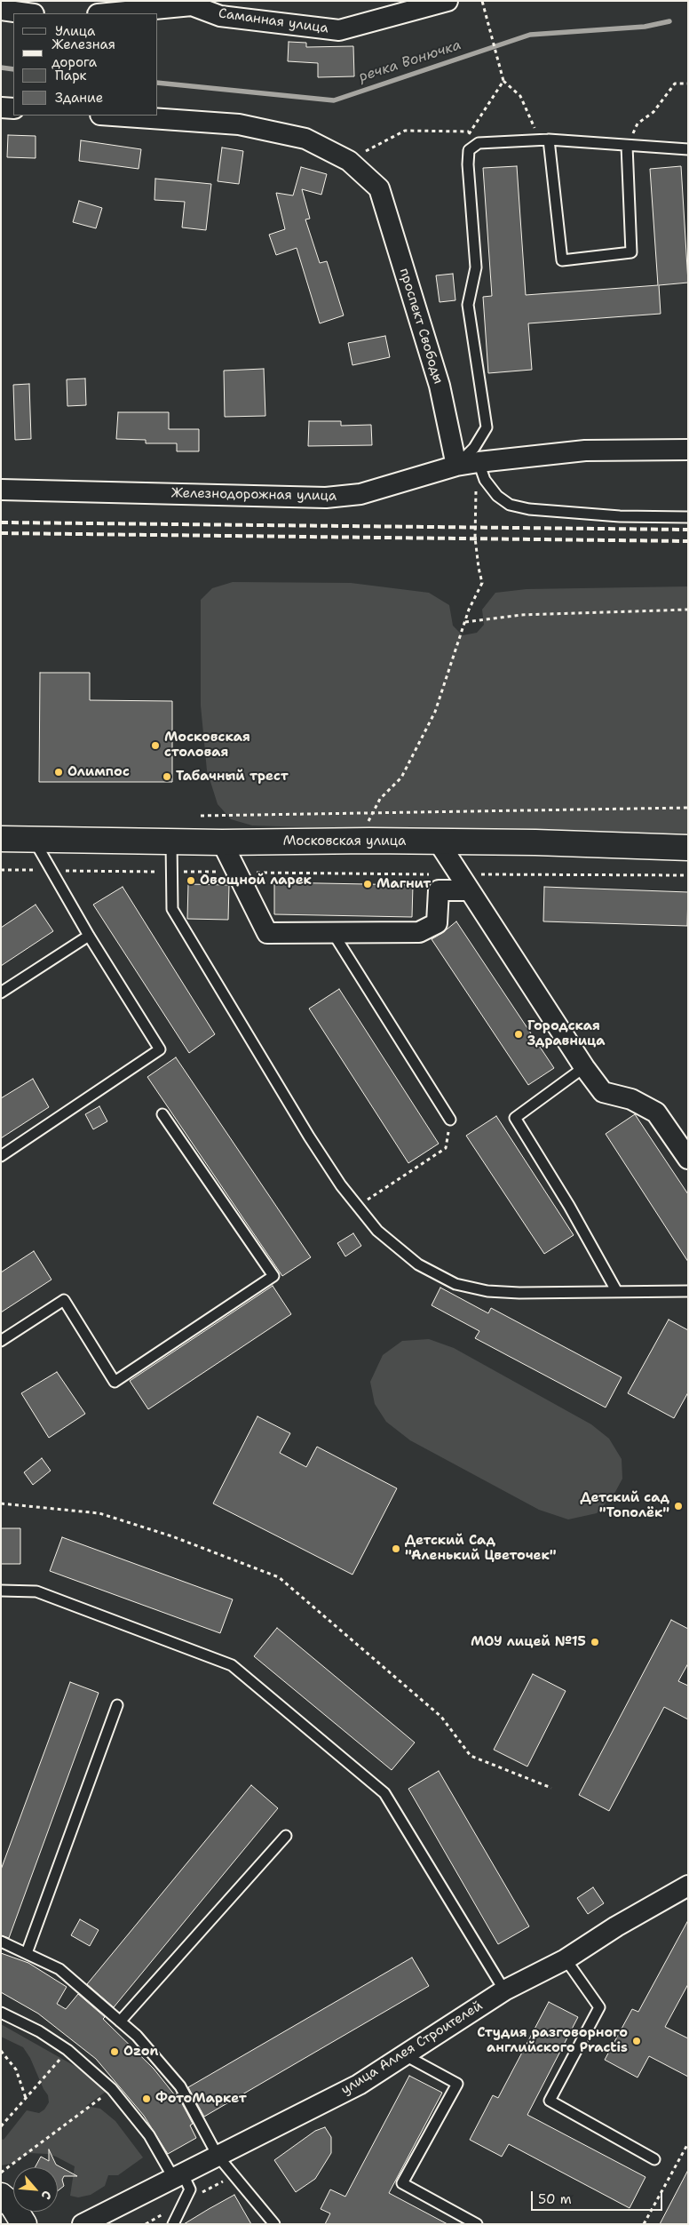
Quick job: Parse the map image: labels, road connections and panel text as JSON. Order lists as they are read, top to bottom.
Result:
{
  "streets": {
    "street": [
      "Саманная улица",
      "проспект Свободы",
      "Железнодорожная улица",
      "Московская улица",
      "улица Аллея Строителей"
    ]
  },
  "crossings": [
    ["проспект Свободы", "Железнодорожная улица"]
  ],
  "water": ["речка Вонючка"],
  "places": [
    "Московская столовая",
    "Олимпос",
    "Табачный трест",
    "Овощной ларек",
    "Магнит",
    "Городская Здравница",
    "Детский сад \"Тополёк\"",
    "Детский Сад \"Аленький Цветочек\"",
    "МОУ лицей №15",
    "Студия разговорного английского Practis",
    "Ozon",
    "ФотоМаркет"
  ],
  "legend": [
    "Улица",
    "Железная дорога",
    "Парк",
    "Здание"
  ],
  "scale_bar": "50 m",
  "north": "bottom right"
}
